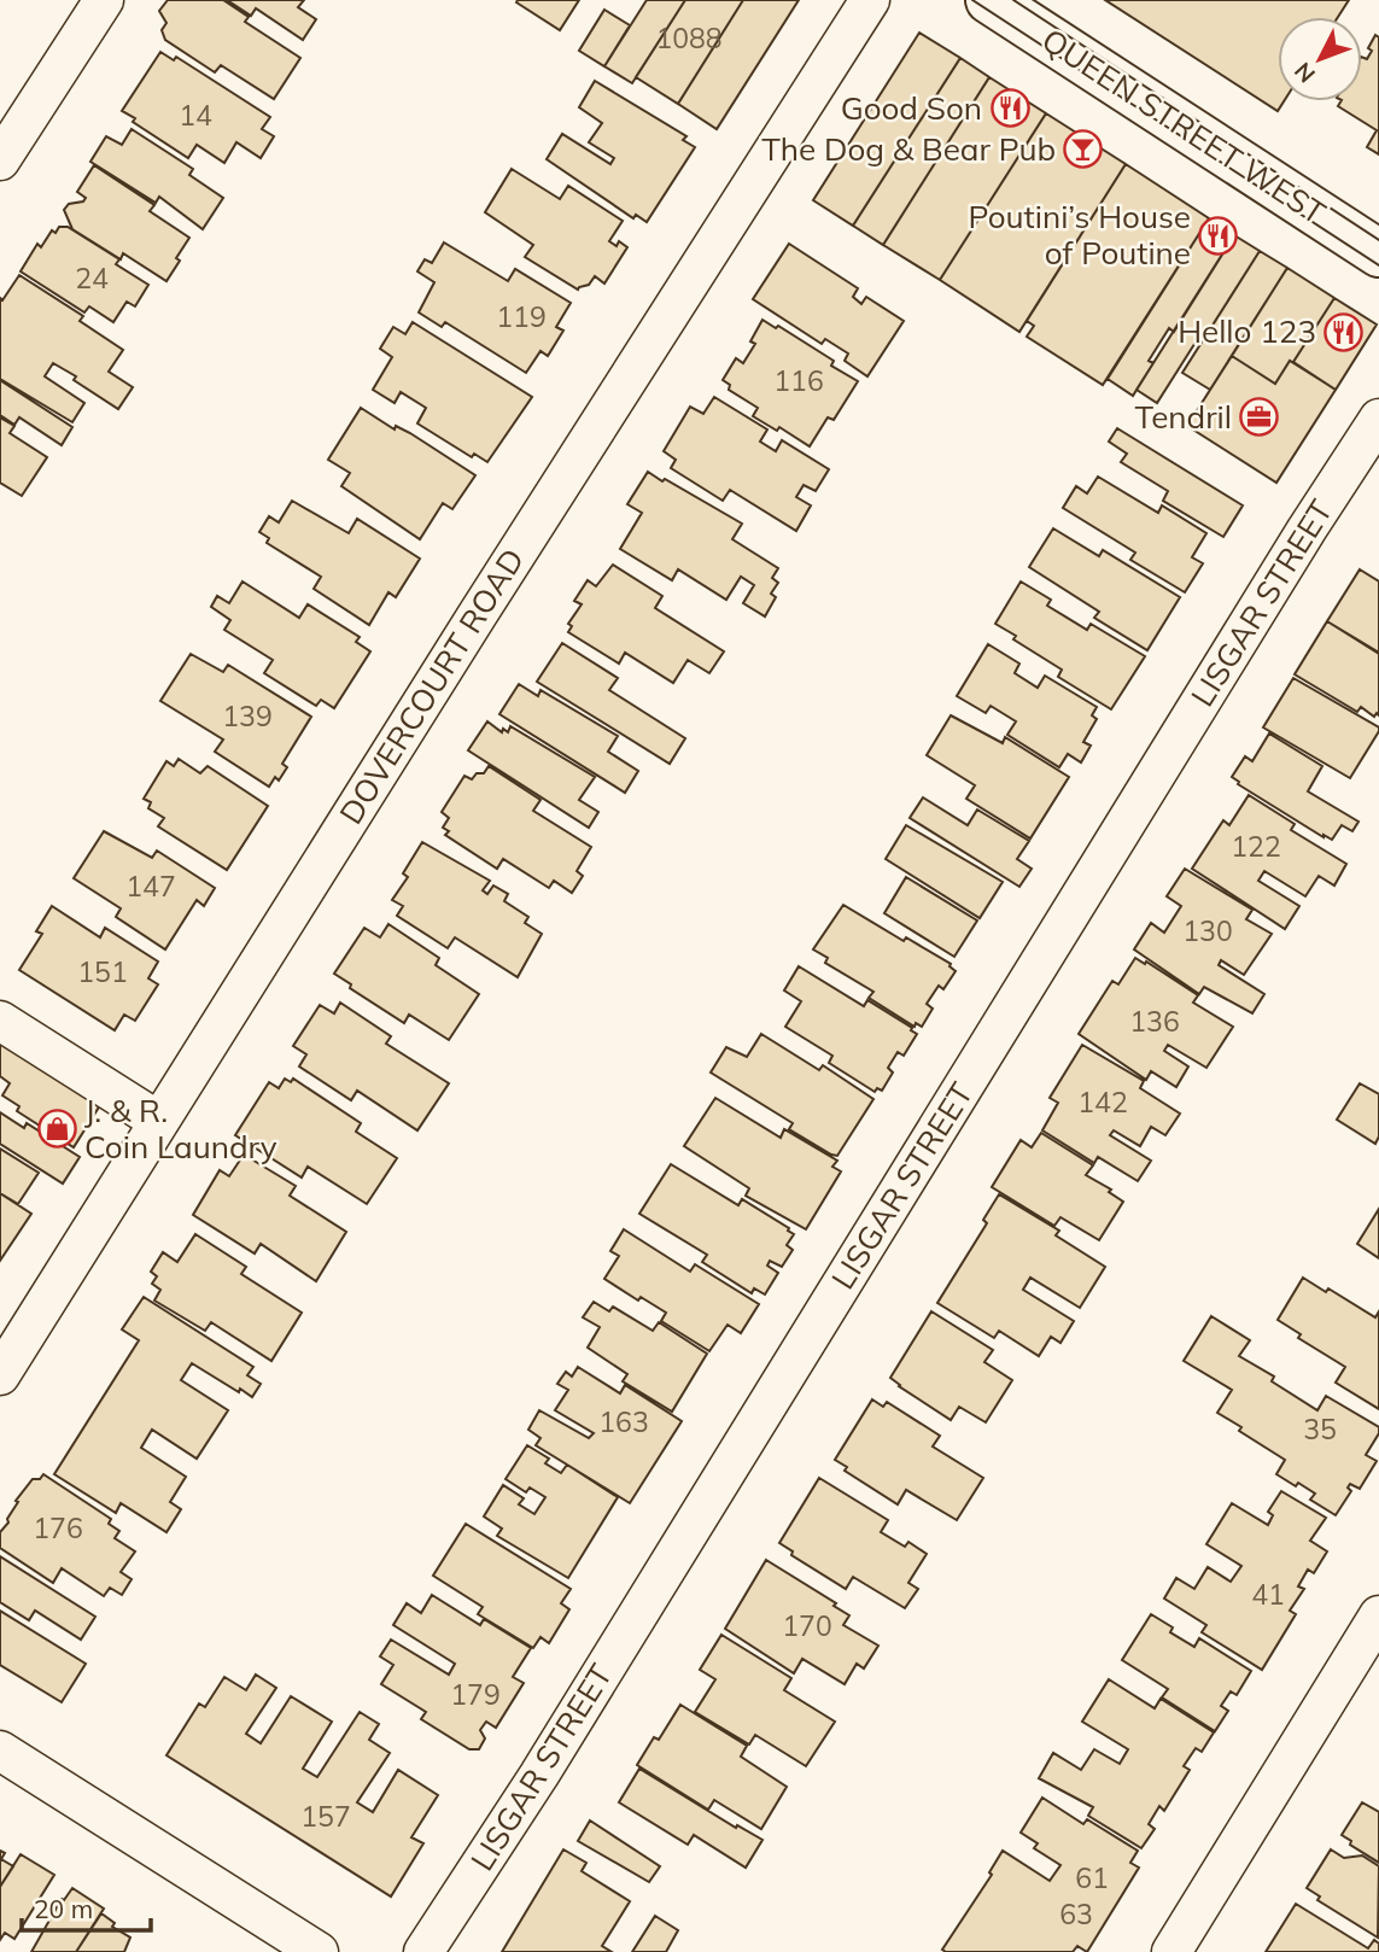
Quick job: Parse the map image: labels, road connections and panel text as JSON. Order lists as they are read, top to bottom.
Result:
{
  "streets": {
    "main road": ["QUEEN STREET WEST"],
    "street": ["LISGAR STREET", "DOVERCOURT ROAD"]
  },
  "places": {
    "restaurant": ["Good Son", "Poutini’s House of Poutine", "Hello 123"],
    "bar": ["The Dog & Bear Pub"],
    "office": ["Tendril"],
    "shop": ["J. & R. Coin Laundry"]
  },
  "house_numbers": [
    "1088",
    "14",
    "24",
    "119",
    "116",
    "139",
    "122",
    "147",
    "130",
    "151",
    "136",
    "142",
    "163",
    "35",
    "176",
    "41",
    "170",
    "179",
    "157",
    "61",
    "63"
  ],
  "scale_bar": "20 m",
  "north": "bottom left"
}
